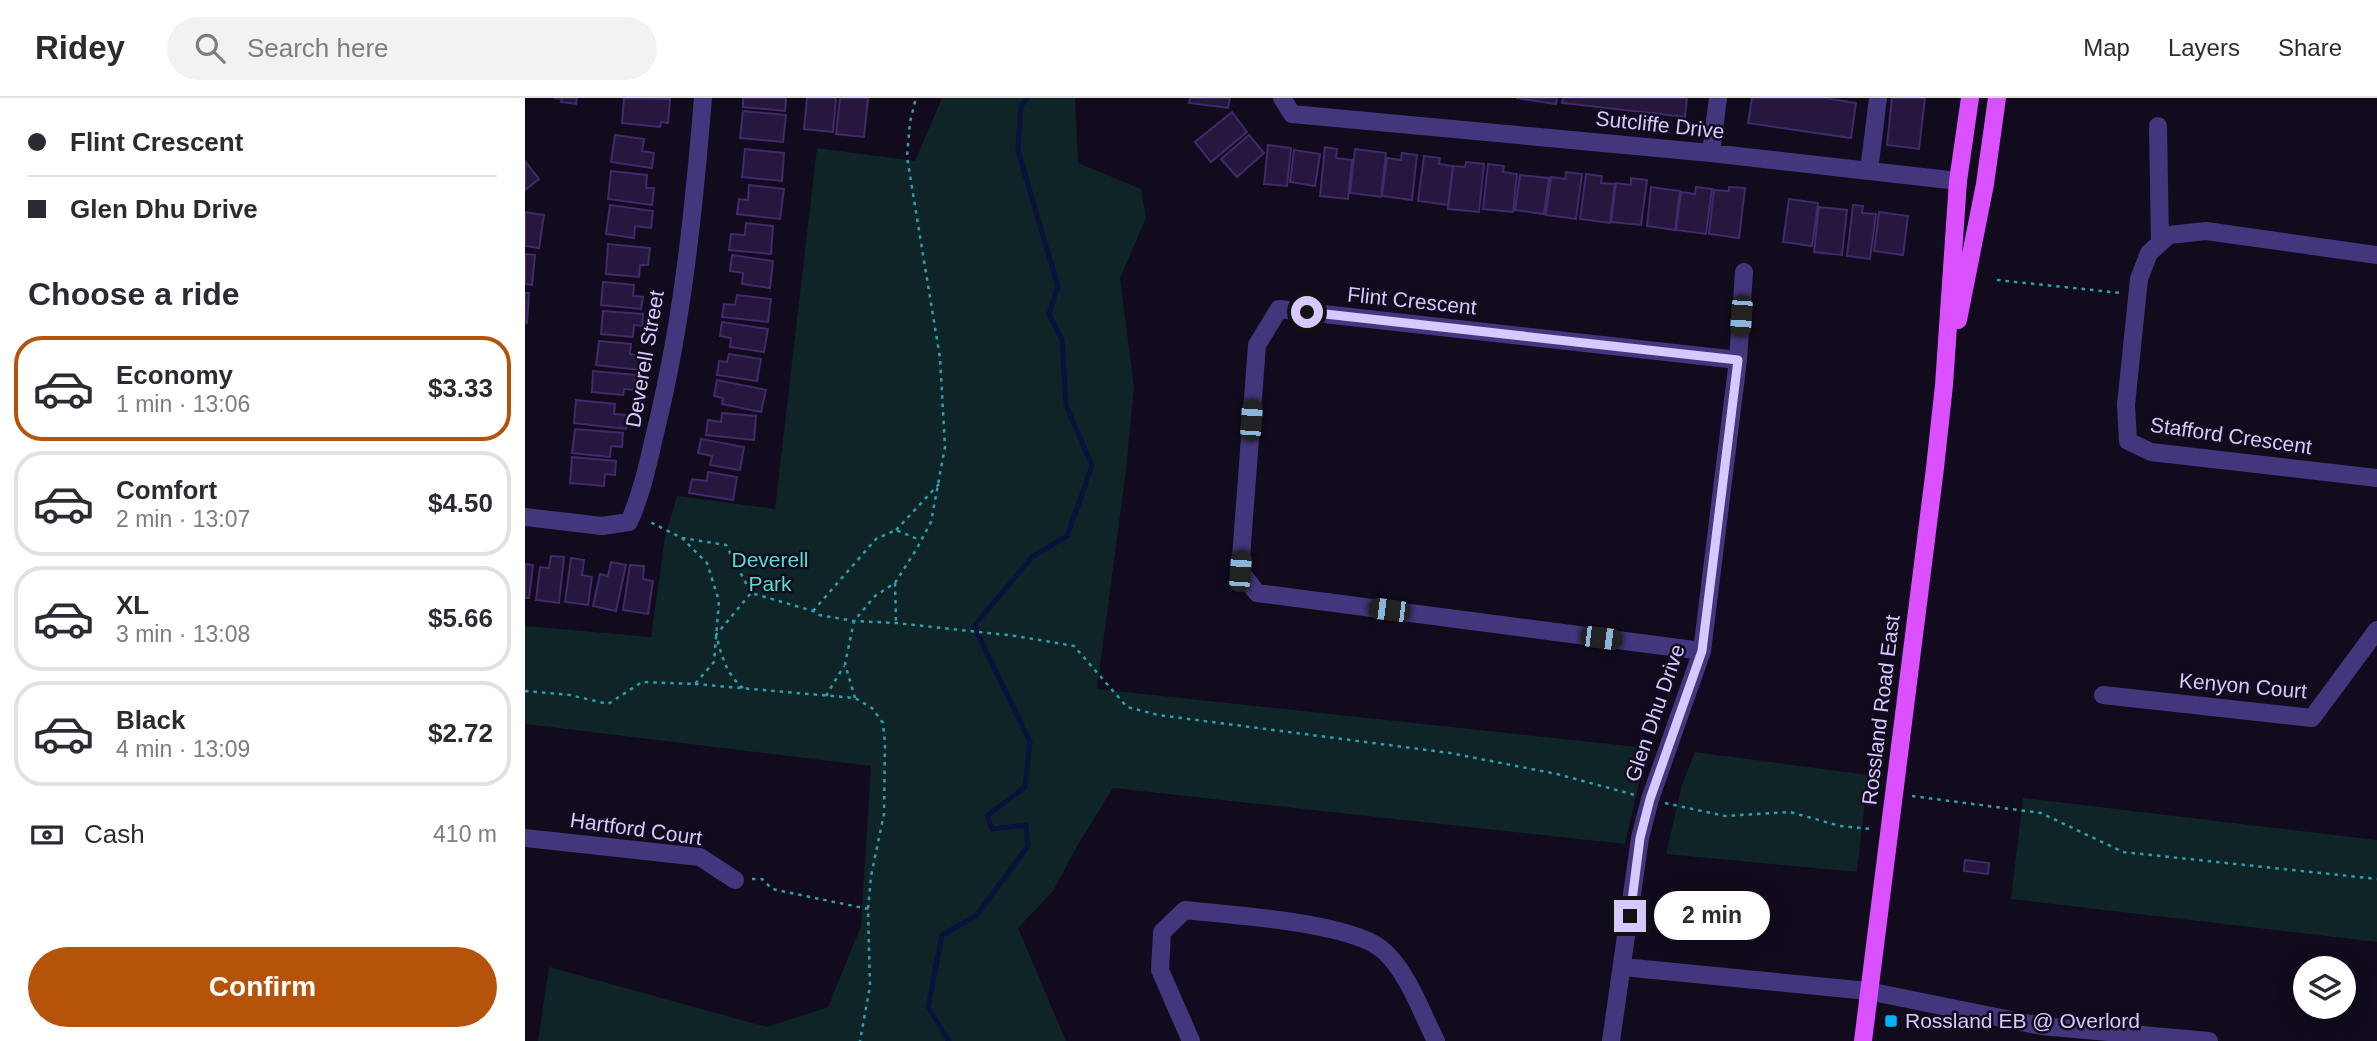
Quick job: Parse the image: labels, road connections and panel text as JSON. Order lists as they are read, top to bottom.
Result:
{
  "streets": {
    "main road": ["Rossland Road East"],
    "street": [
      "Sutcliffe Drive",
      "Flint Crescent",
      "Deverell Street",
      "Stafford Crescent",
      "Kenyon Court",
      "Glen Dhu Drive",
      "Hartford Court"
    ]
  },
  "crossings": [
    ["Sutcliffe Drive", "Rossland Road East"],
    ["Flint Crescent", "Glen Dhu Drive"]
  ],
  "parks": ["Deverell Park"],
  "places": {
    "transit": ["Rossland EB @ Overlord"]
  },
  "page": {
    "header": "Ridey",
    "search": "Search here",
    "nav": ["Map", "Layers", "Share"],
    "banner": ["Flint Crescent", "Glen Dhu Drive"],
    "heading": "Choose a ride",
    "list": [
      {
        "name": "Economy",
        "note": "1 min · 13:06",
        "value": "$3.33"
      },
      {
        "name": "Comfort",
        "note": "2 min · 13:07",
        "value": "$4.50"
      },
      {
        "name": "XL",
        "note": "3 min · 13:08",
        "value": "$5.66"
      },
      {
        "name": "Black",
        "note": "4 min · 13:09",
        "value": "$2.72"
      }
    ],
    "pay": ["Cash", "410 m"],
    "bubble": "2 min",
    "buttons": "Confirm"
  }
}
